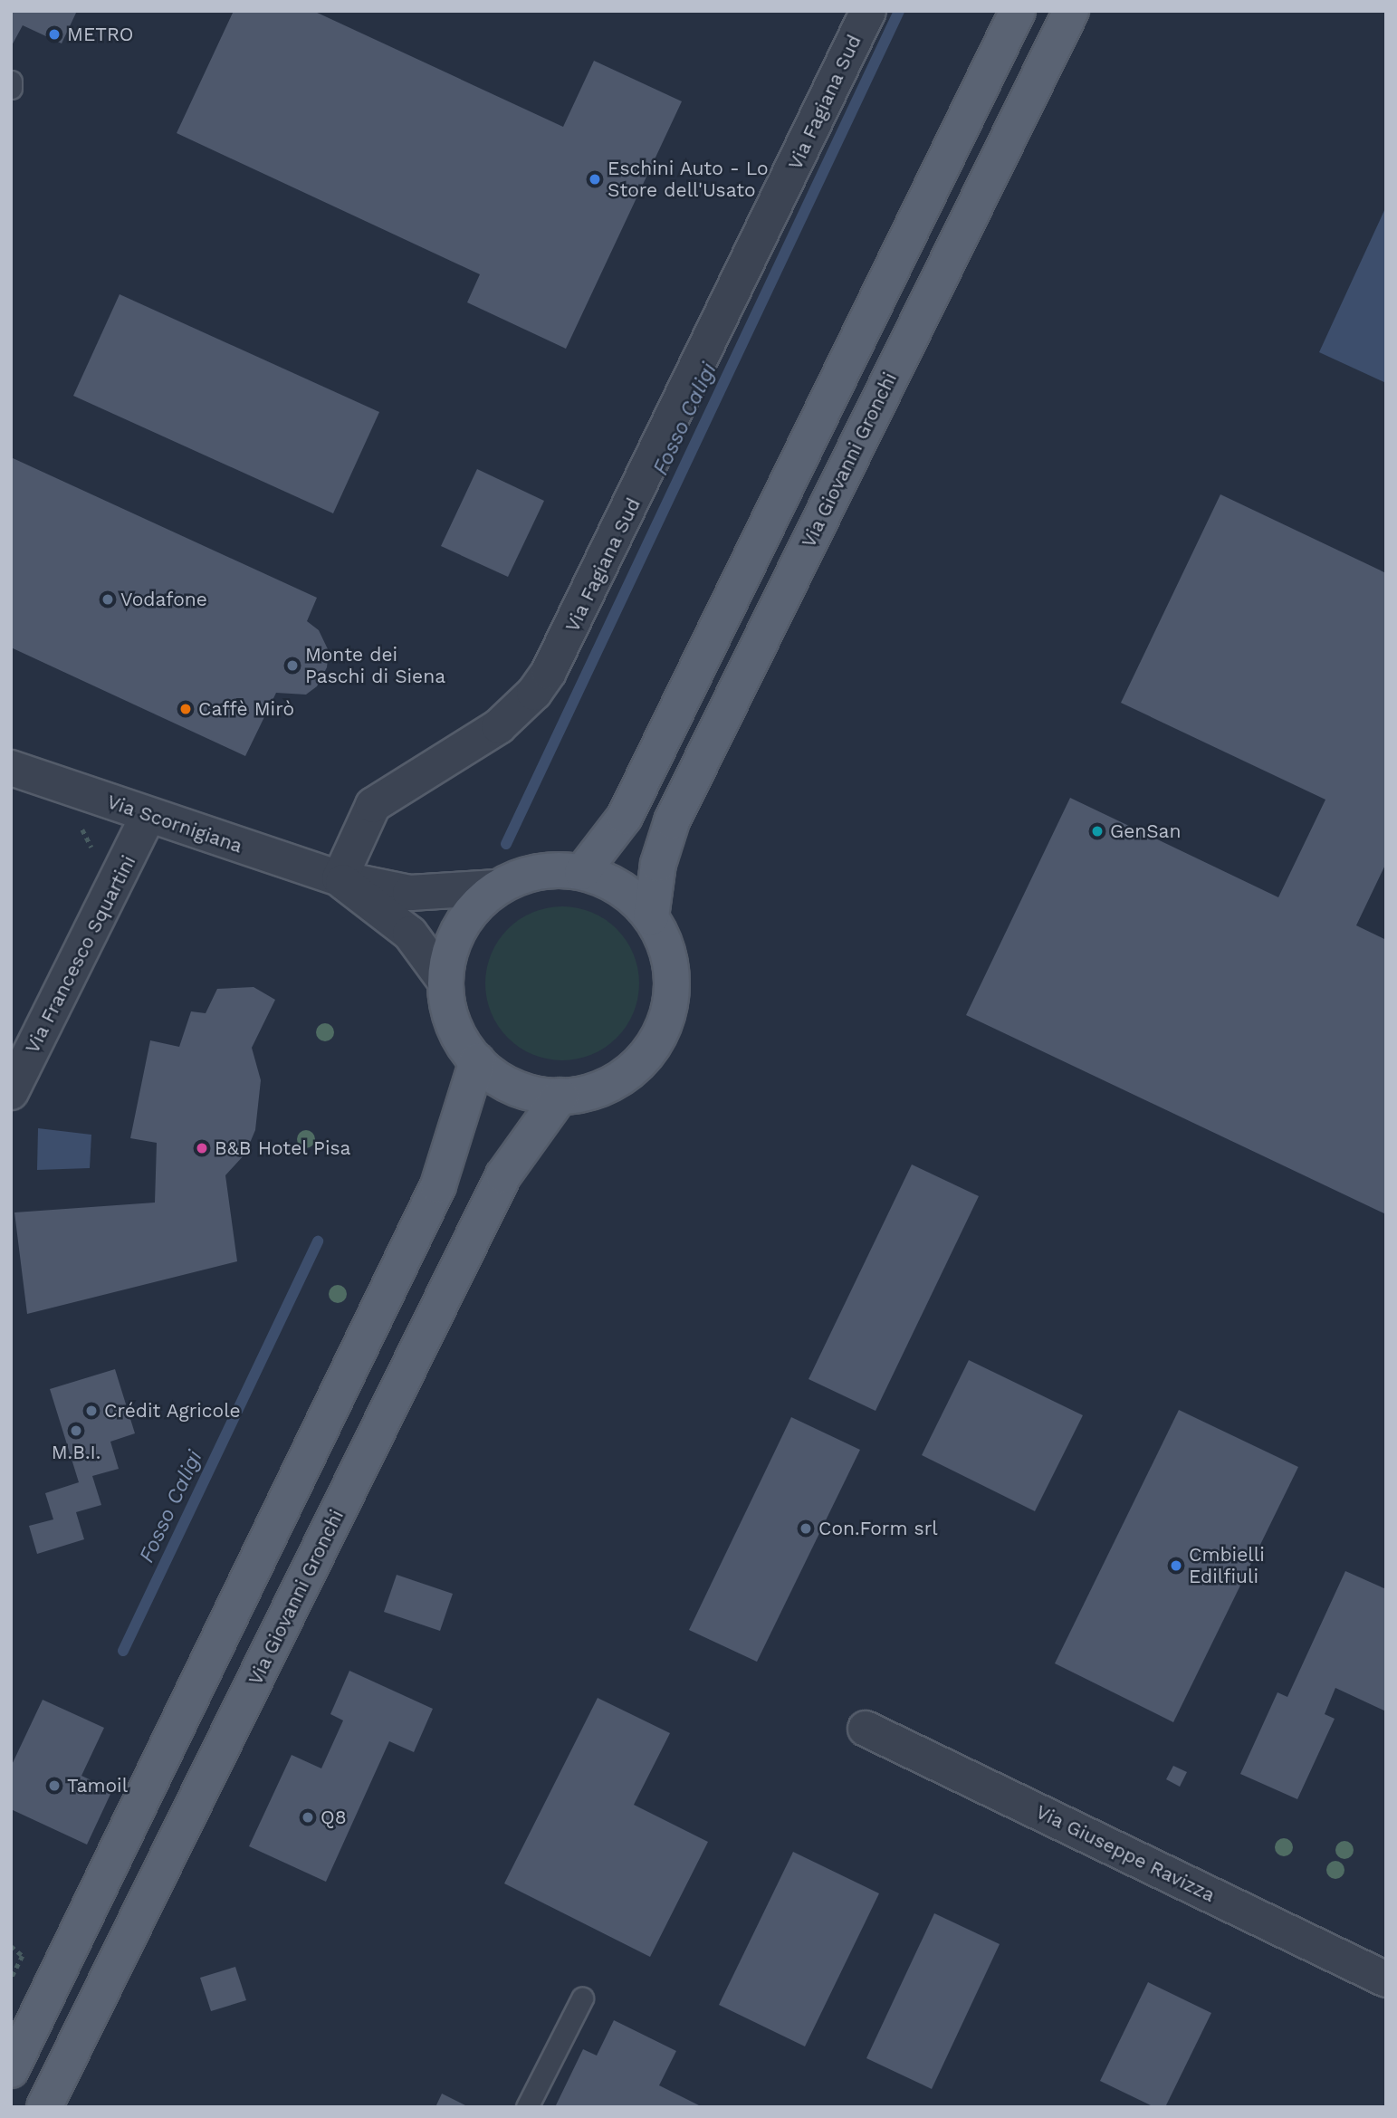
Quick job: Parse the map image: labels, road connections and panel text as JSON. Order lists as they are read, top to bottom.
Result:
{
  "streets": {
    "main road": ["Via Giovanni Gronchi"],
    "street": [
      "Via Fagiana Sud",
      "Via Scornigiana",
      "Via Francesco Squartini",
      "Via Giuseppe Ravizza"
    ]
  },
  "crossings": [
    ["Via Fagiana Sud", "Via Scornigiana"],
    ["Via Giovanni Gronchi", "Via Scornigiana"],
    ["Via Scornigiana", "Via Francesco Squartini"]
  ],
  "water": ["Fosso Caligi"],
  "places": [
    "METRO",
    "Eschini Auto - Lo Store dell'Usato",
    "Vodafone",
    "Monte dei Paschi di Siena",
    "Caffè Mirò",
    "GenSan",
    "B&B Hotel Pisa",
    "Crédit Agricole",
    "M.B.I.",
    "Con.Form srl",
    "Cmbielli Edilfiuli",
    "Tamoil",
    "Q8"
  ]
}
